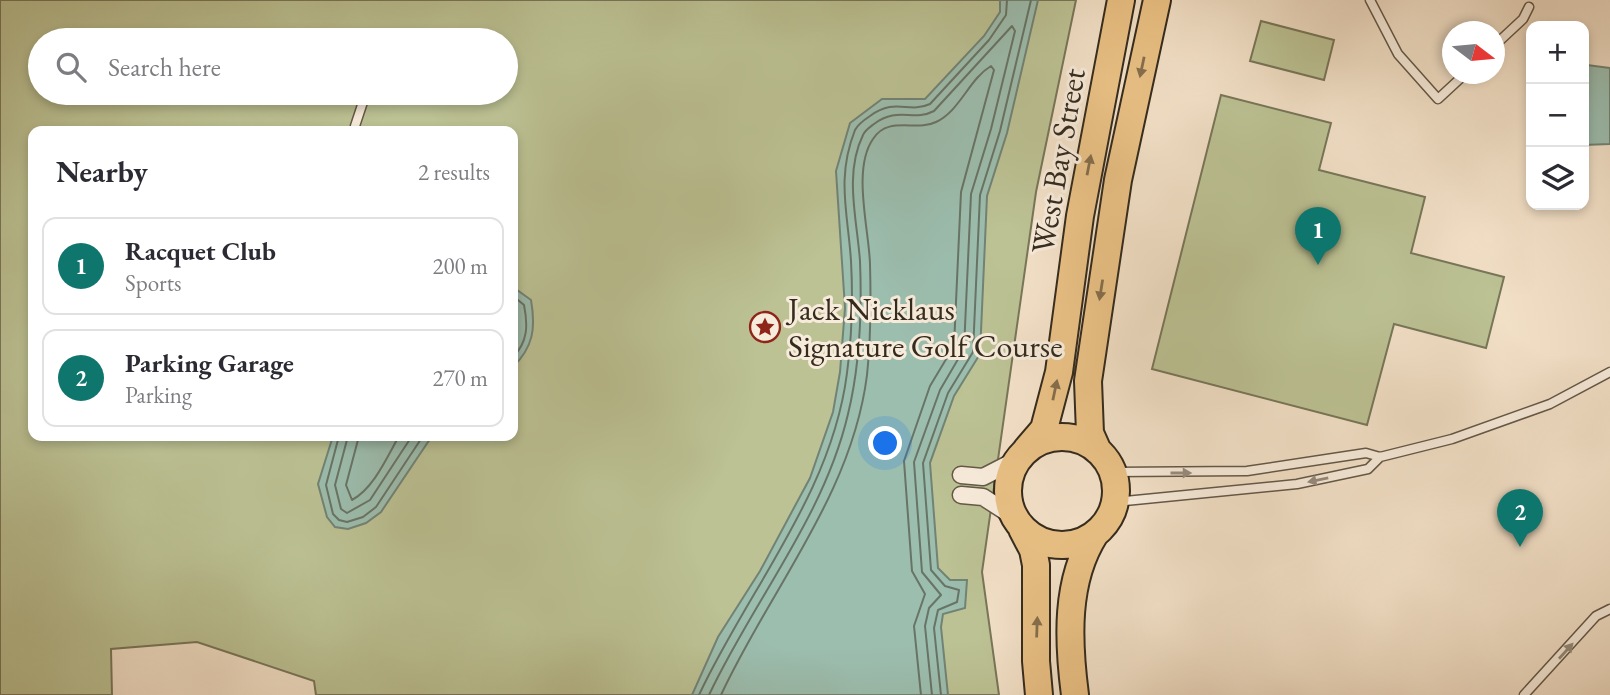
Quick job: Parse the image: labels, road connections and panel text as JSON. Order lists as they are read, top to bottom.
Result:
{
  "streets": {
    "main road": ["West Bay Street"]
  },
  "places": {
    "place": ["Jack Nicklaus Signature Golf Course"]
  },
  "north": "right",
  "page": {
    "map_buttons": ["+", "−"],
    "search": "Search here",
    "heading": ["Nearby", "2 results"],
    "pins": ["1", "2"],
    "list": [
      {
        "mark": "1",
        "name": "Racquet Club",
        "note": "Sports",
        "value": "200 m"
      },
      {
        "mark": "2",
        "name": "Parking Garage",
        "note": "Parking",
        "value": "270 m"
      }
    ]
  }
}
